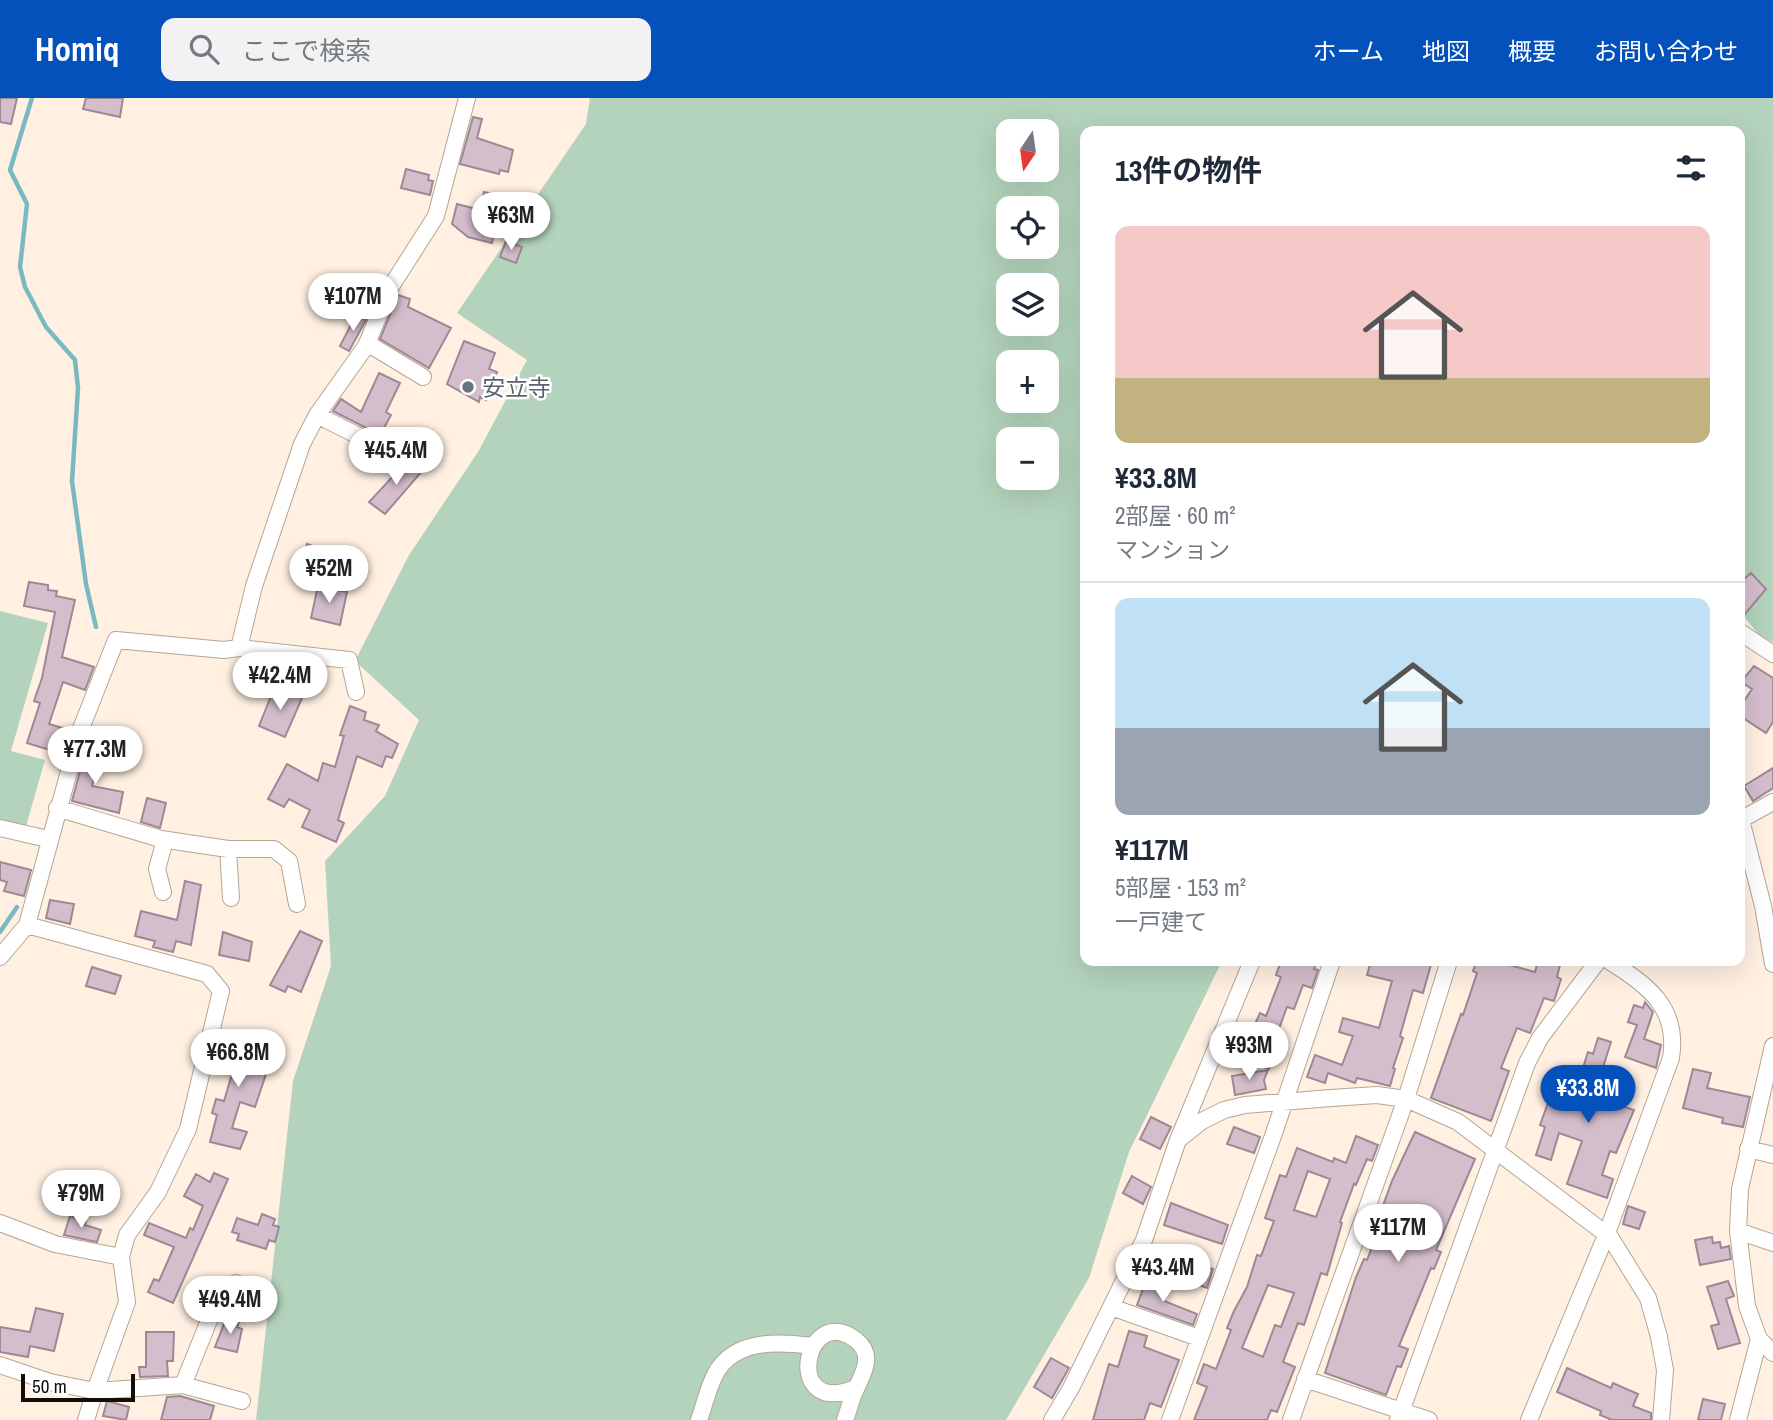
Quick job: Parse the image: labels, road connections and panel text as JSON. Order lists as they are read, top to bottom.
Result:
{
  "places": ["安立寺"],
  "scale_bar": "50 m",
  "north": "bottom",
  "page": {
    "header": "Homiq",
    "search": "ここで検索",
    "nav": [
      "ホーム",
      "地図",
      "概要",
      "お問い合わせ"
    ],
    "map_buttons": ["+", "−"],
    "heading": "13件の物件",
    "price": [
      "¥63M",
      "¥107M",
      "¥45.4M",
      "¥52M",
      "¥42.4M",
      "¥77.3M",
      "¥93M",
      "¥66.8M",
      "¥33.8M",
      "¥79M",
      "¥117M",
      "¥43.4M",
      "¥49.4M"
    ],
    "list": [
      {
        "name": "¥33.8M",
        "note": "2部屋 · 60 m² · マンション"
      },
      {
        "name": "¥117M",
        "note": "5部屋 · 153 m² · 一戸建て"
      }
    ],
    "scale": "50 m"
  }
}
